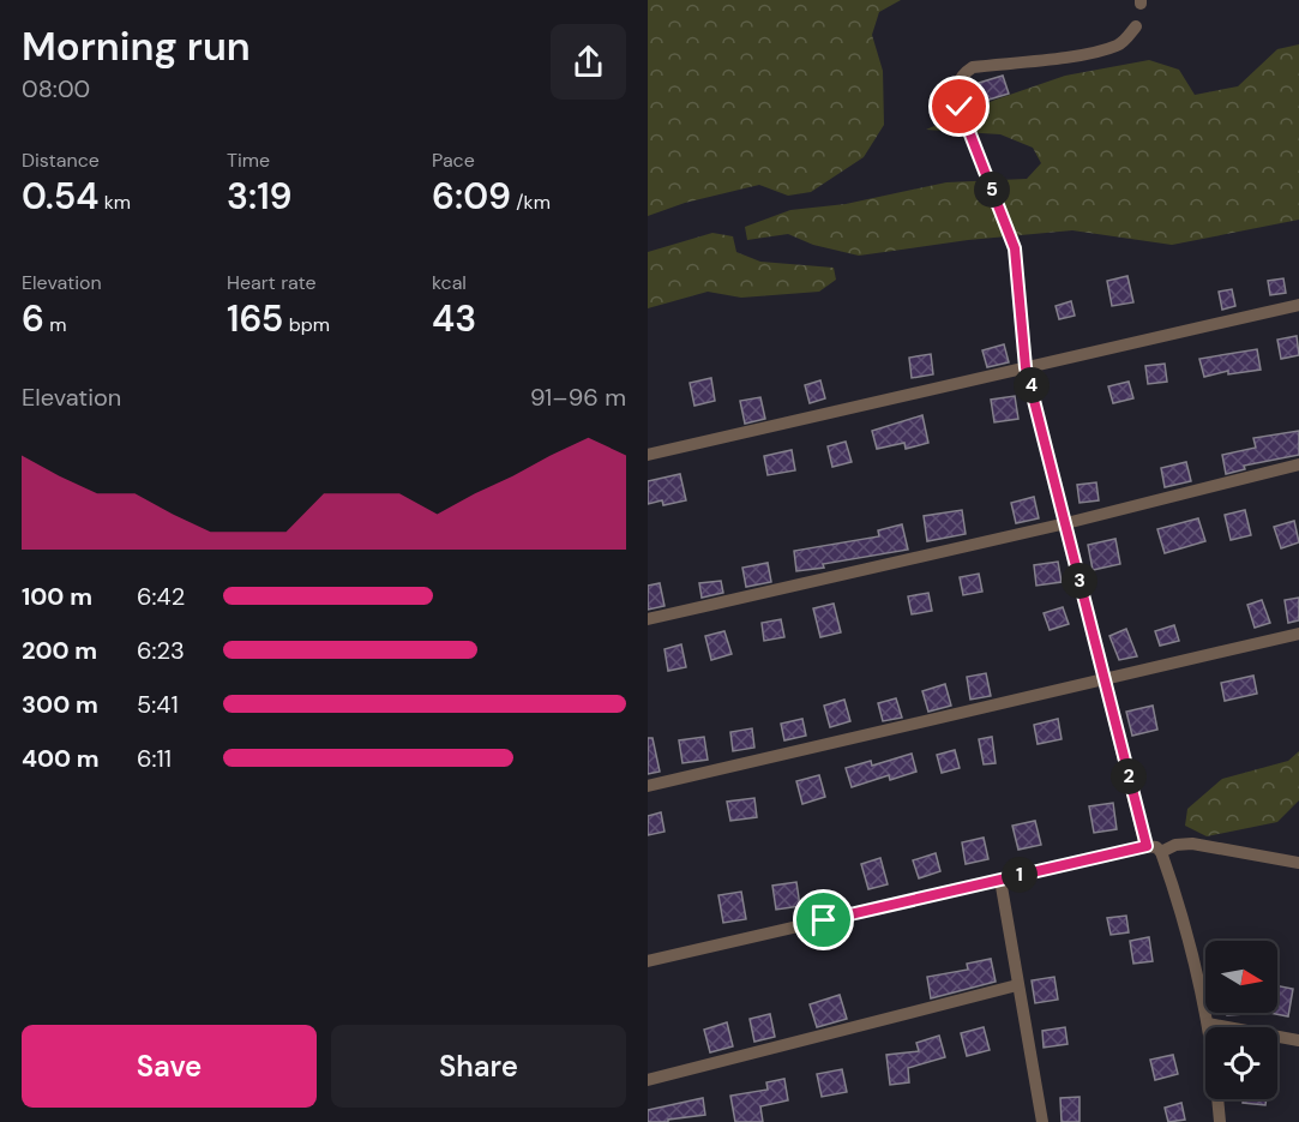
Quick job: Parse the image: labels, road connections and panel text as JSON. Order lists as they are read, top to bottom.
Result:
{
  "north": "right",
  "page": {
    "heading": ["Morning run", "08:00"],
    "stats": [
      ["Distance", "0.54 km"],
      ["Time", "3:19"],
      ["Pace", "6:09 /km"],
      ["Elevation", "6 m"],
      ["Heart rate", "165 bpm"],
      ["kcal", "43"]
    ],
    "pins": [
      "5",
      "4",
      "3",
      "2",
      "1"
    ],
    "chart": ["Elevation", "91–96 m"],
    "list": [
      {
        "name": "100 m",
        "note": "6:42"
      },
      {
        "name": "200 m",
        "note": "6:23"
      },
      {
        "name": "300 m",
        "note": "5:41"
      },
      {
        "name": "400 m",
        "note": "6:11"
      }
    ],
    "buttons": ["Save", "Share"]
  }
}
